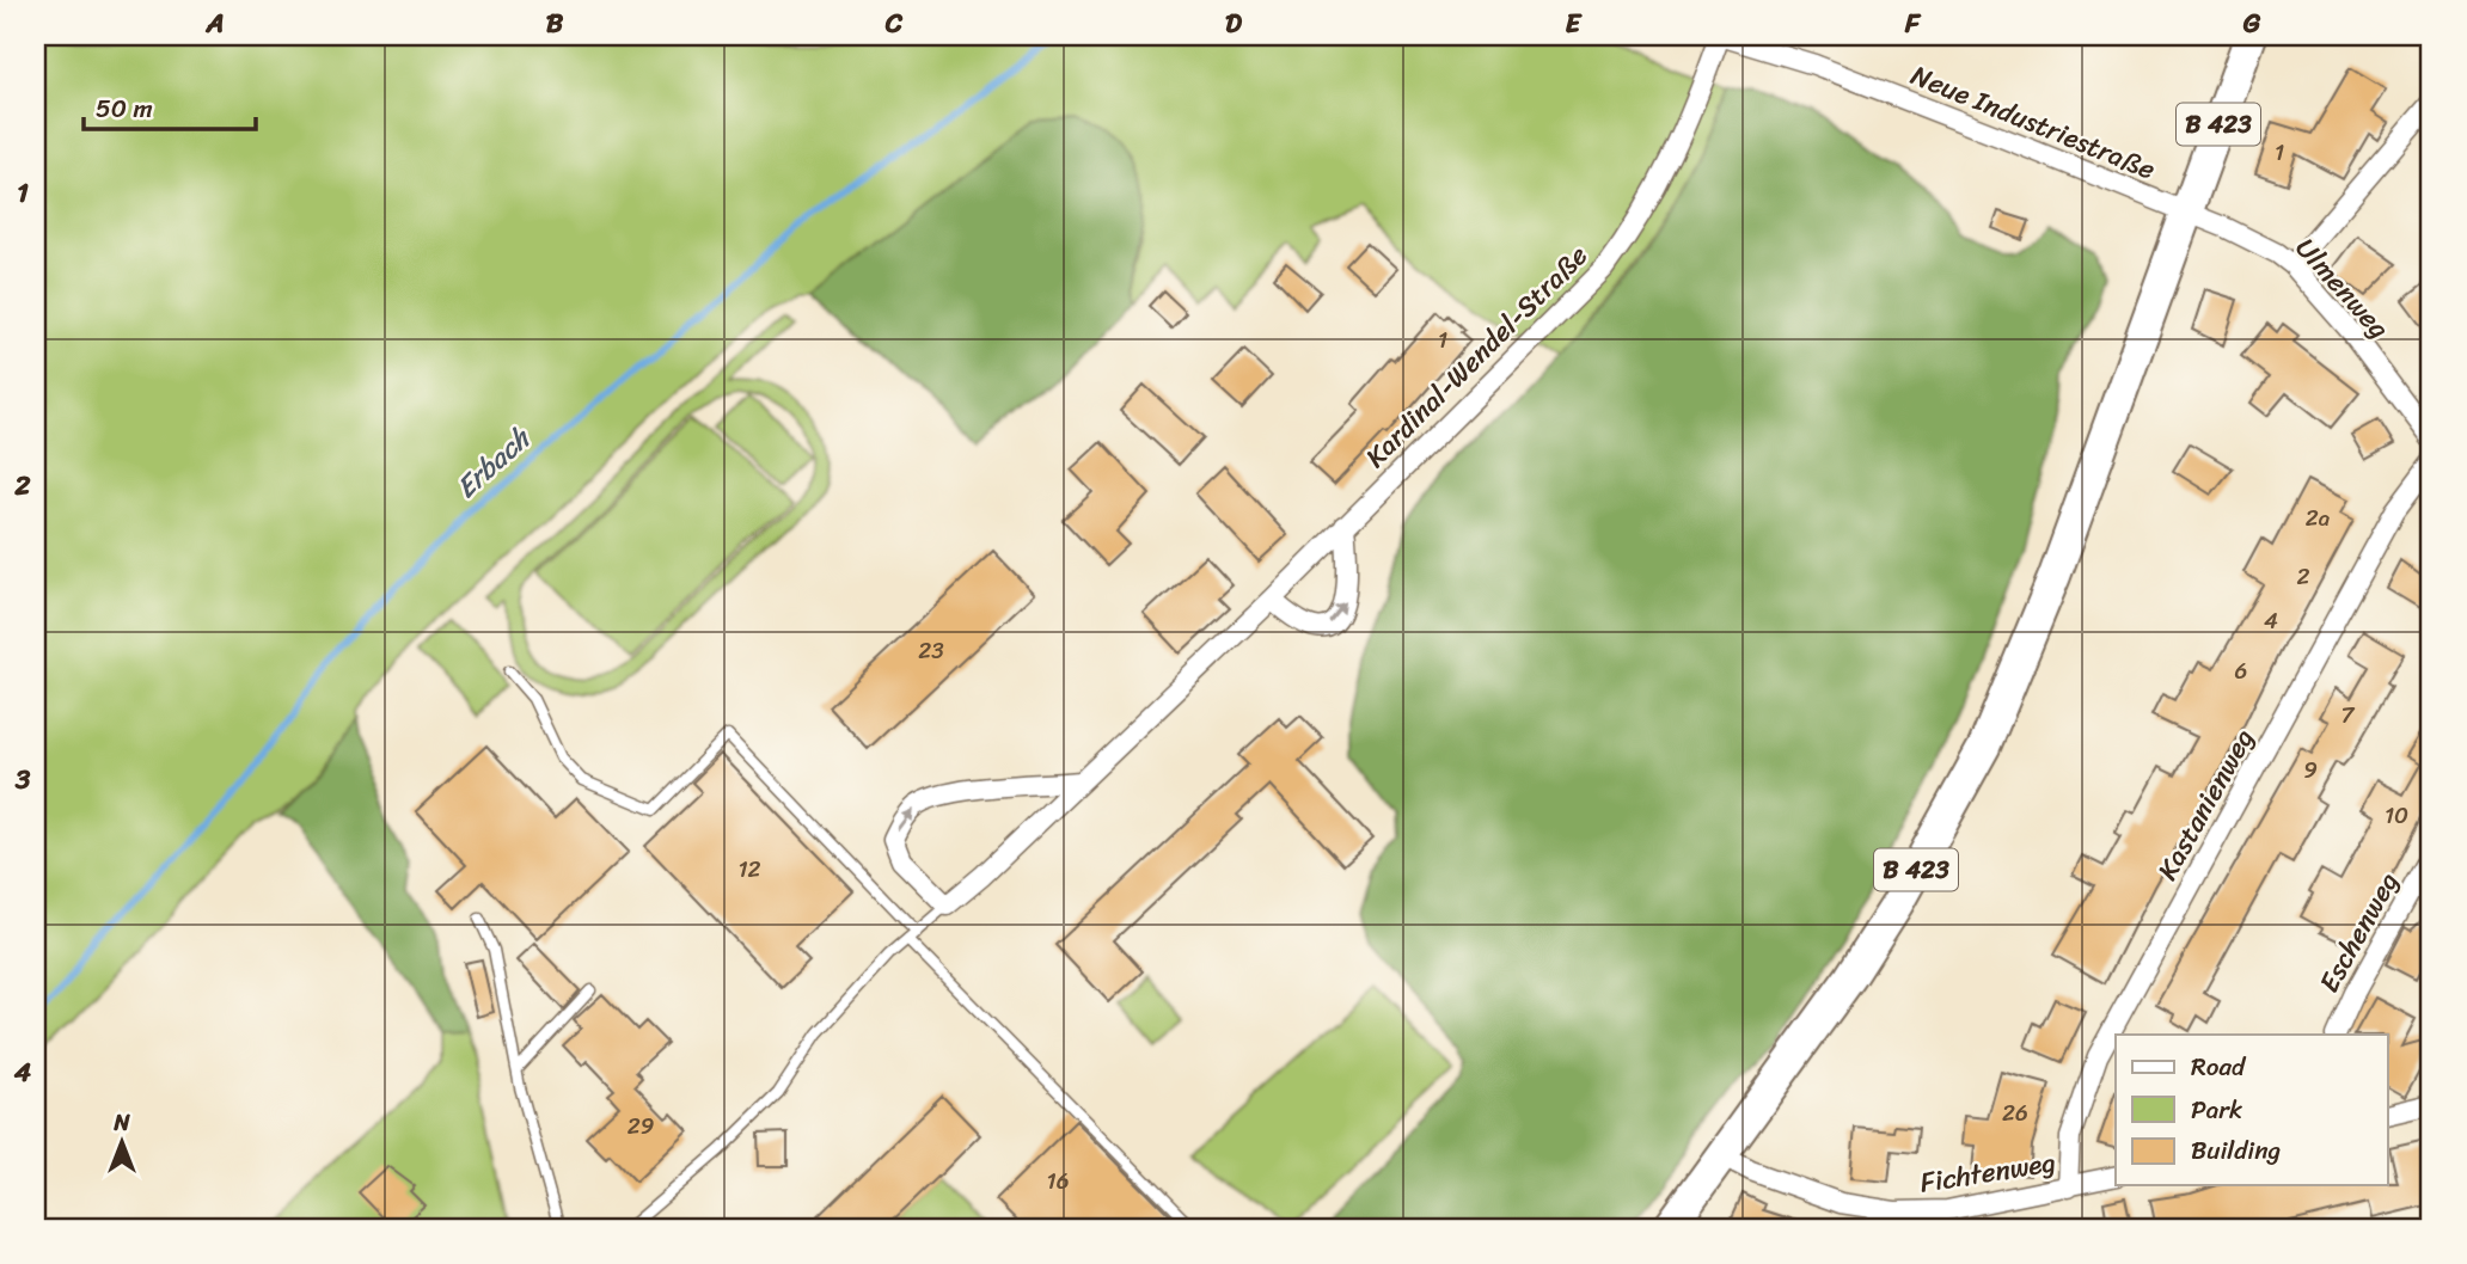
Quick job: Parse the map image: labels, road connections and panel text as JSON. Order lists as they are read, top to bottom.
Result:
{
  "streets": {
    "main road": ["B 423"],
    "street": [
      "Neue Industriestraße",
      "Ulmenweg",
      "Kardinal-Wendel-Straße",
      "Kastanienweg",
      "Eschenweg",
      "Fichtenweg"
    ]
  },
  "crossings": [
    ["Neue Industriestraße", "B 423"],
    ["Neue Industriestraße", "Ulmenweg"],
    ["Neue Industriestraße", "Kardinal-Wendel-Straße"],
    ["B 423", "Ulmenweg"],
    ["B 423", "Fichtenweg"],
    ["Kastanienweg", "Fichtenweg"]
  ],
  "water": ["Erbach"],
  "house_numbers": [
    "1",
    "1",
    "2a",
    "2",
    "4",
    "23",
    "6",
    "7",
    "9",
    "10",
    "12",
    "26",
    "29",
    "16"
  ],
  "legend": ["Road", "Park", "Building"],
  "scale_bar": "50 m",
  "north": "top",
  "grid": {
    "columns": [
      "A",
      "B",
      "C",
      "D",
      "E",
      "F",
      "G"
    ],
    "rows": [
      "1",
      "2",
      "3",
      "4"
    ]
  }
}
